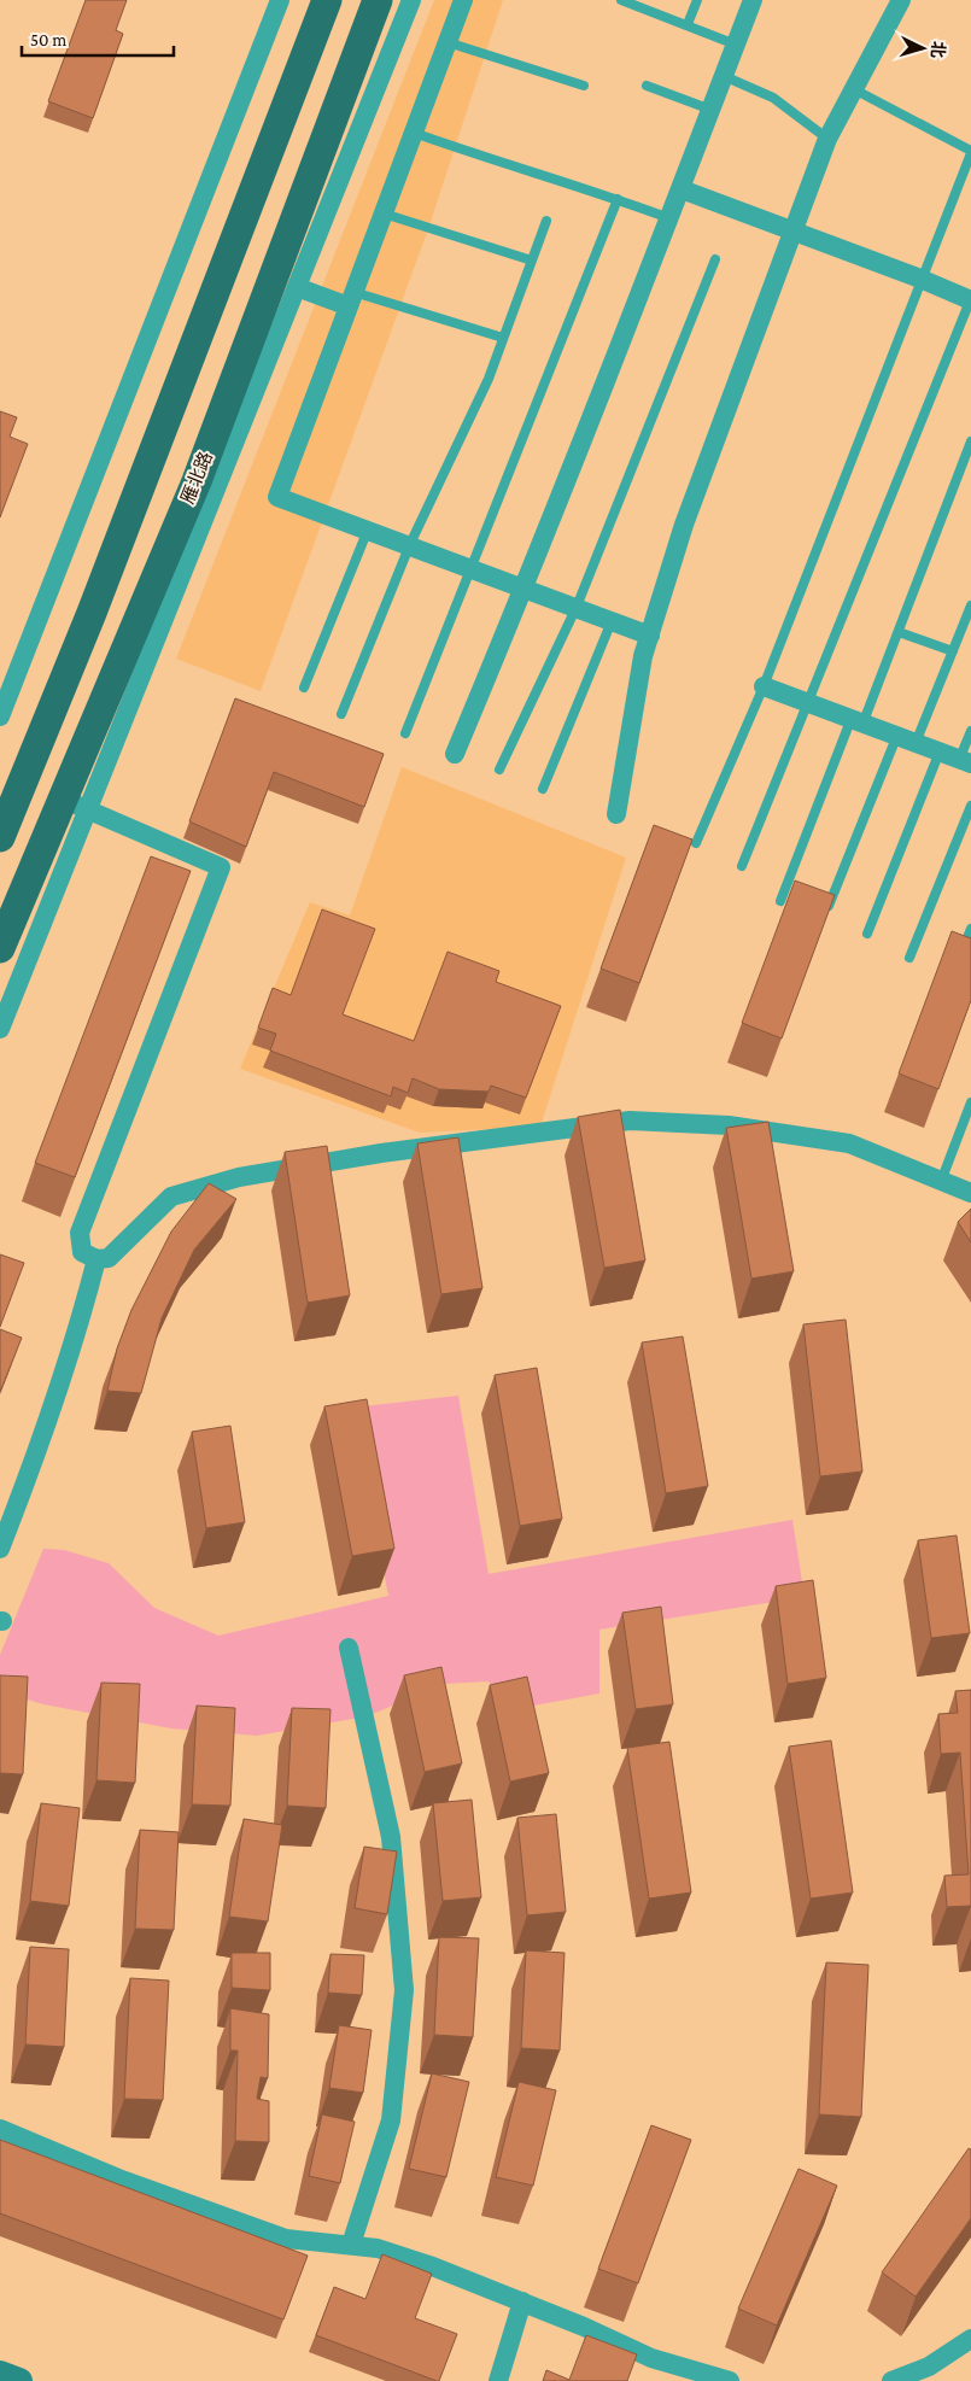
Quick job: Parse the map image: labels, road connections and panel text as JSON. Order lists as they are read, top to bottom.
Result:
{
  "streets": {
    "main road": ["雁北路"]
  },
  "scale_bar": "50 m",
  "north": "right"
}
